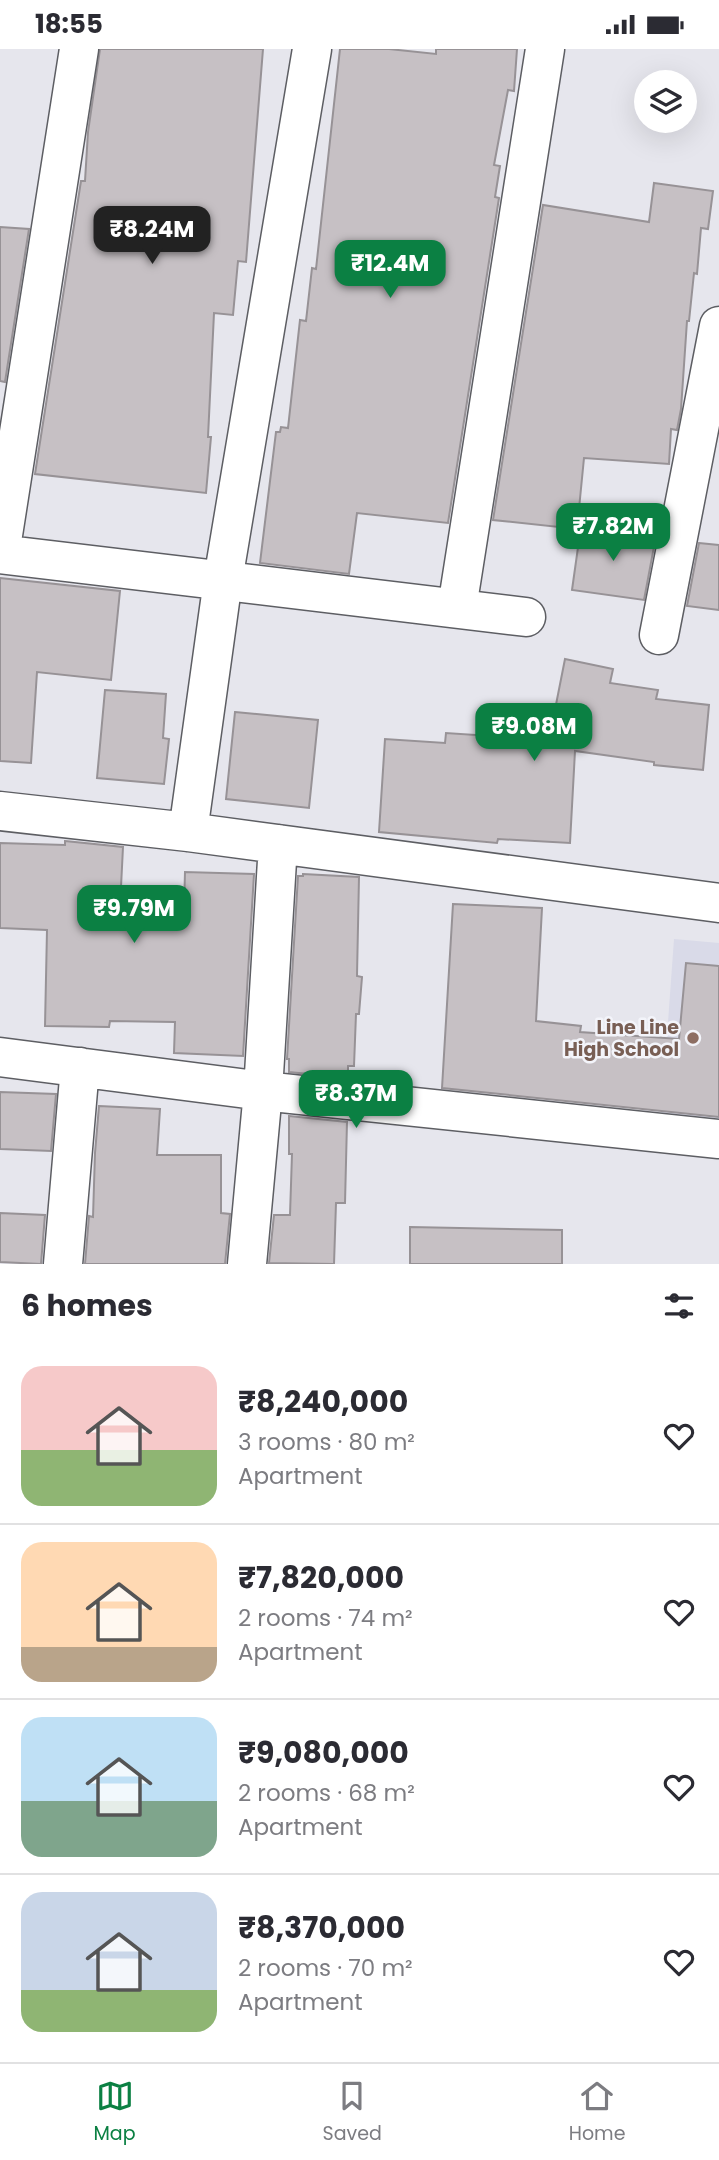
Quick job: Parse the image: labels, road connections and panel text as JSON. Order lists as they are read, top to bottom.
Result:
{
  "places": ["Line Line High School"],
  "page": {
    "status": "18:55",
    "price": [
      "₹8.24M",
      "₹12.4M",
      "₹7.82M",
      "₹9.08M",
      "₹9.79M",
      "₹8.37M"
    ],
    "heading": "6 homes",
    "list": [
      {
        "name": "₹8,240,000",
        "note": "3 rooms · 80 m² · Apartment"
      },
      {
        "name": "₹7,820,000",
        "note": "2 rooms · 74 m² · Apartment"
      },
      {
        "name": "₹9,080,000",
        "note": "2 rooms · 68 m² · Apartment"
      },
      {
        "name": "₹8,370,000",
        "note": "2 rooms · 70 m² · Apartment"
      }
    ],
    "tabs": ["Map", "Saved", "Home"]
  }
}
